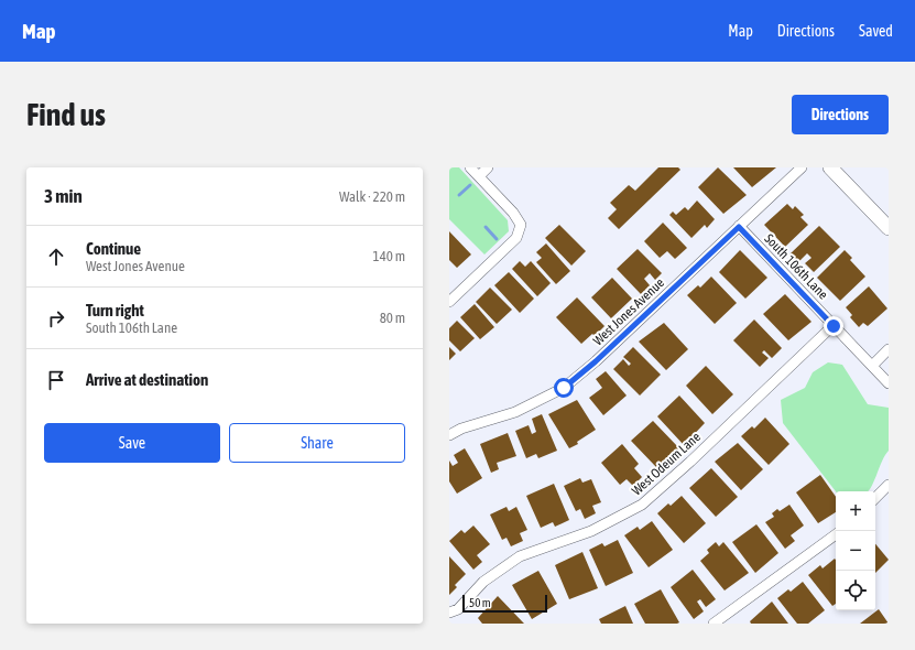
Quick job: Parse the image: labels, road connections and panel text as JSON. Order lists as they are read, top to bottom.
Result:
{
  "streets": {
    "street": ["South 106th Lane", "West Jones Avenue", "West Odeum Lane"]
  },
  "crossings": [
    ["South 106th Lane", "West Jones Avenue"],
    ["South 106th Lane", "West Odeum Lane"]
  ],
  "scale_bar": "50 m",
  "page": {
    "header": "Map",
    "nav": ["Map", "Directions", "Saved"],
    "buttons": [
      "Directions",
      ["Save", "Share"]
    ],
    "title": "Find us",
    "heading": ["3 min", "Walk · 220 m"],
    "list": [
      ["Continue", "West Jones Avenue", "140 m"],
      ["Turn right", "South 106th Lane", "80 m"],
      "Arrive at destination"
    ],
    "map_buttons": ["+", "−"],
    "scale": "50 m"
  }
}
